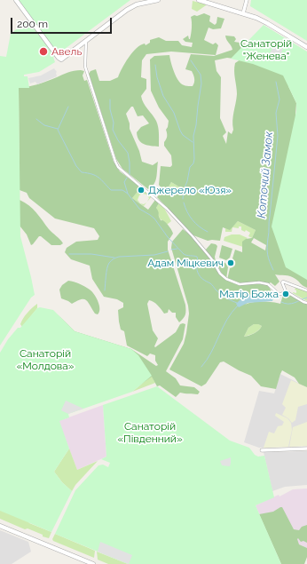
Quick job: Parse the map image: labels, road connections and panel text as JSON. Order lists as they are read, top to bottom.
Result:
{
  "water": ["Коточий Замок"],
  "parks": ["Санаторій \"Женева\"", "Санаторій «Молдова»", "Санаторій «Південний»"],
  "places": [
    "Авель",
    "Джерело «Юзя»",
    "Адам Міцкевич",
    "Матір Божа"
  ],
  "scale_bar": "200 m"
}
